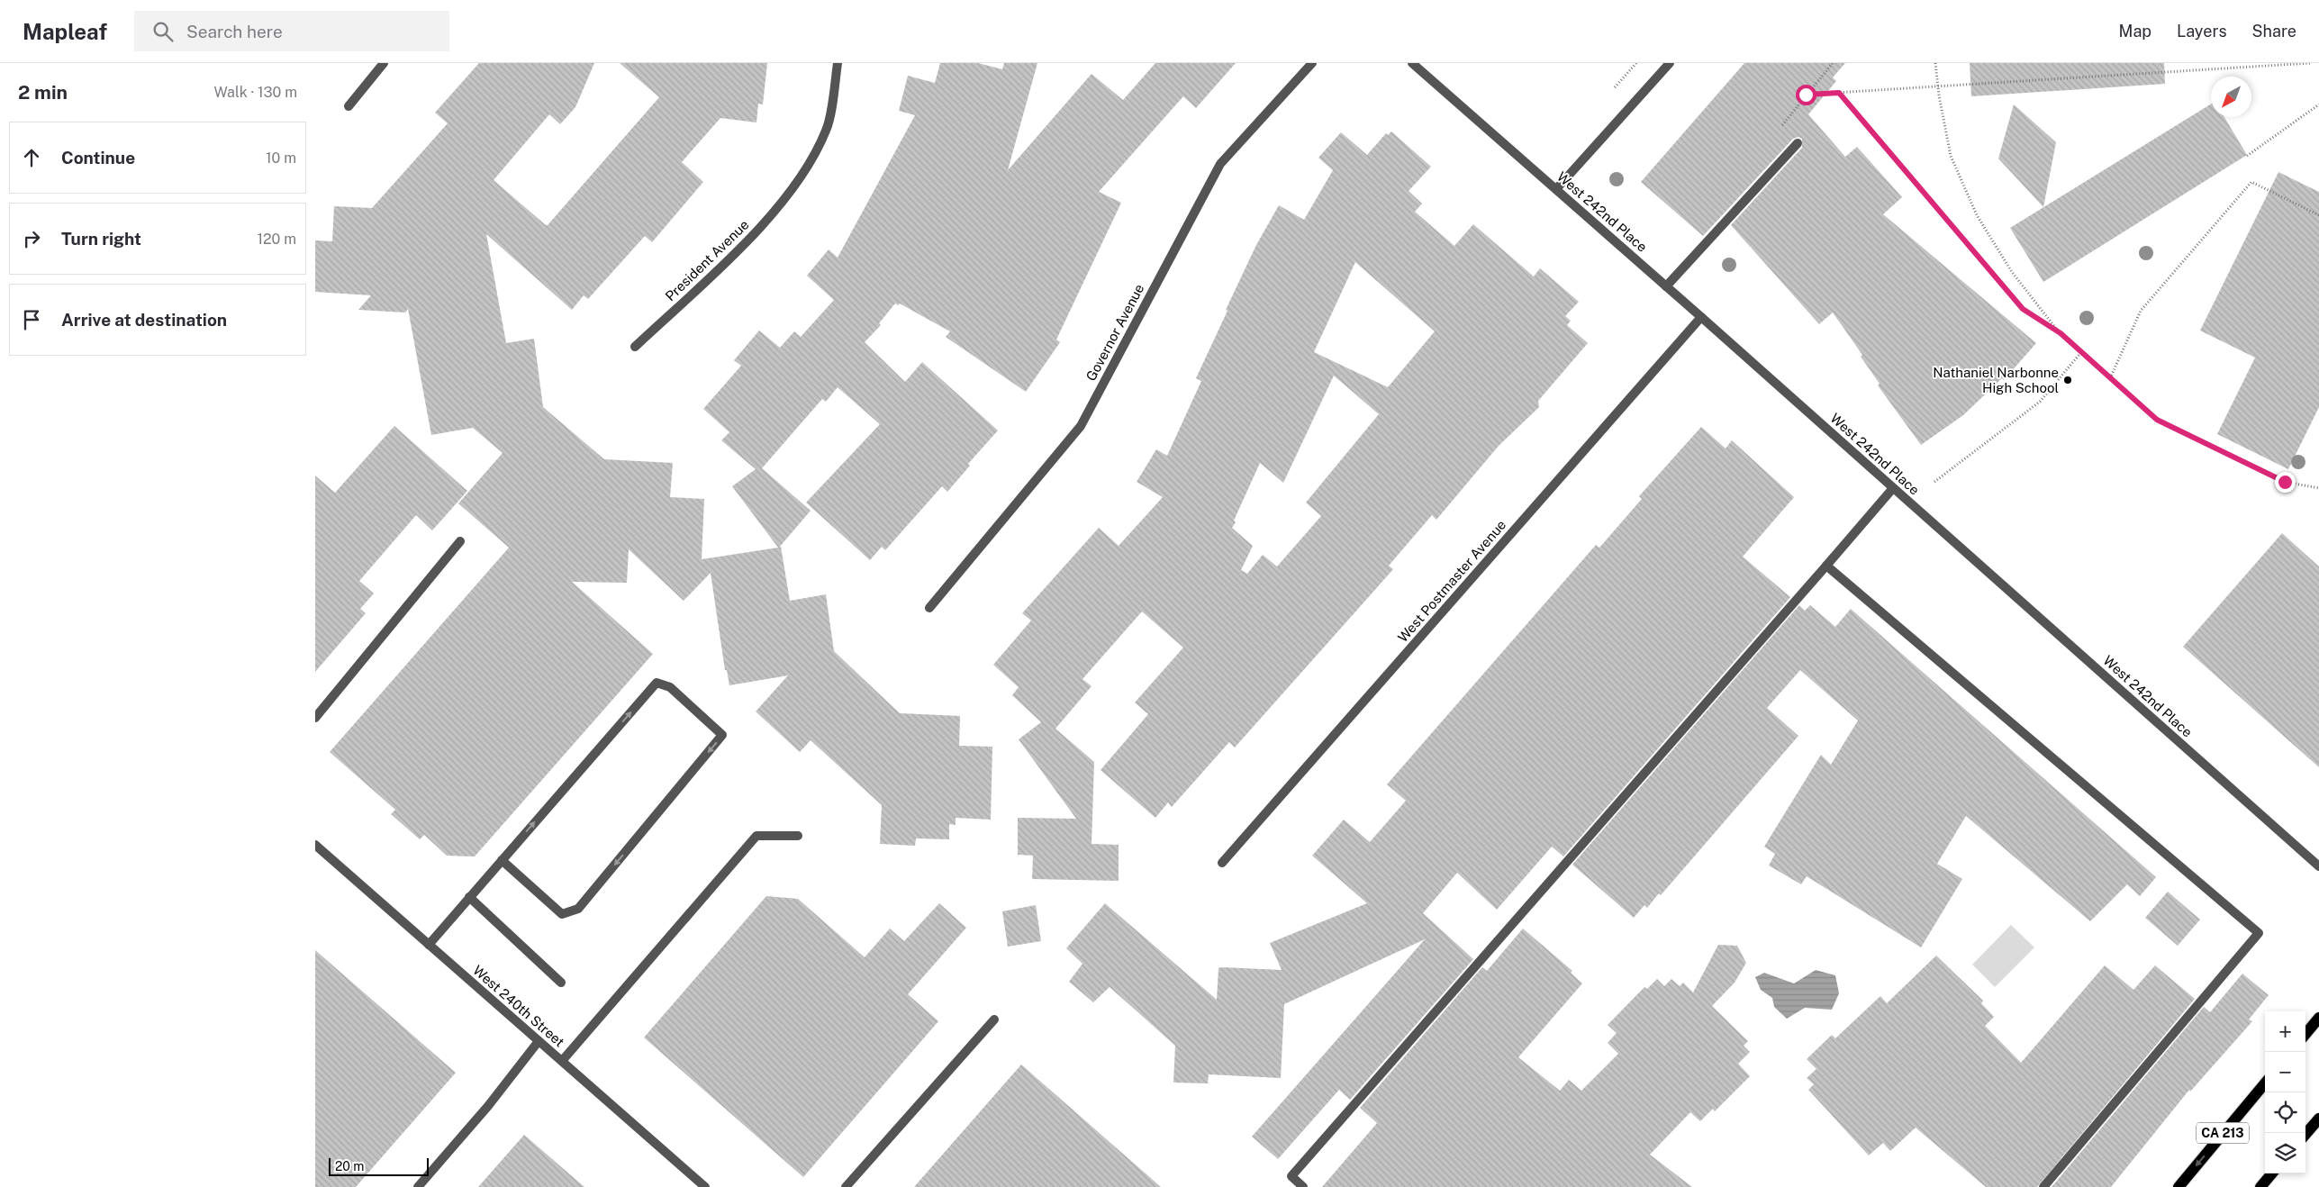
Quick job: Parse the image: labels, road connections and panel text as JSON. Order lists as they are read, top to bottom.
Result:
{
  "streets": {
    "main road": ["CA 213"],
    "street": [
      "West 242nd Place",
      "President Avenue",
      "Governor Avenue",
      "West Postmaster Avenue",
      "West 240th Street"
    ]
  },
  "crossings": [
    ["West 242nd Place", "West Postmaster Avenue"]
  ],
  "places": ["Nathaniel Narbonne High School"],
  "scale_bar": "20 m",
  "north": "bottom left",
  "page": {
    "header": "Mapleaf",
    "search": "Search here",
    "nav": ["Map", "Layers", "Share"],
    "heading": ["2 min", "Walk · 130 m"],
    "list": [
      ["Continue", "10 m"],
      ["Turn right", "120 m"],
      "Arrive at destination"
    ],
    "map_buttons": ["+", "−"],
    "scale": "20 m"
  }
}
